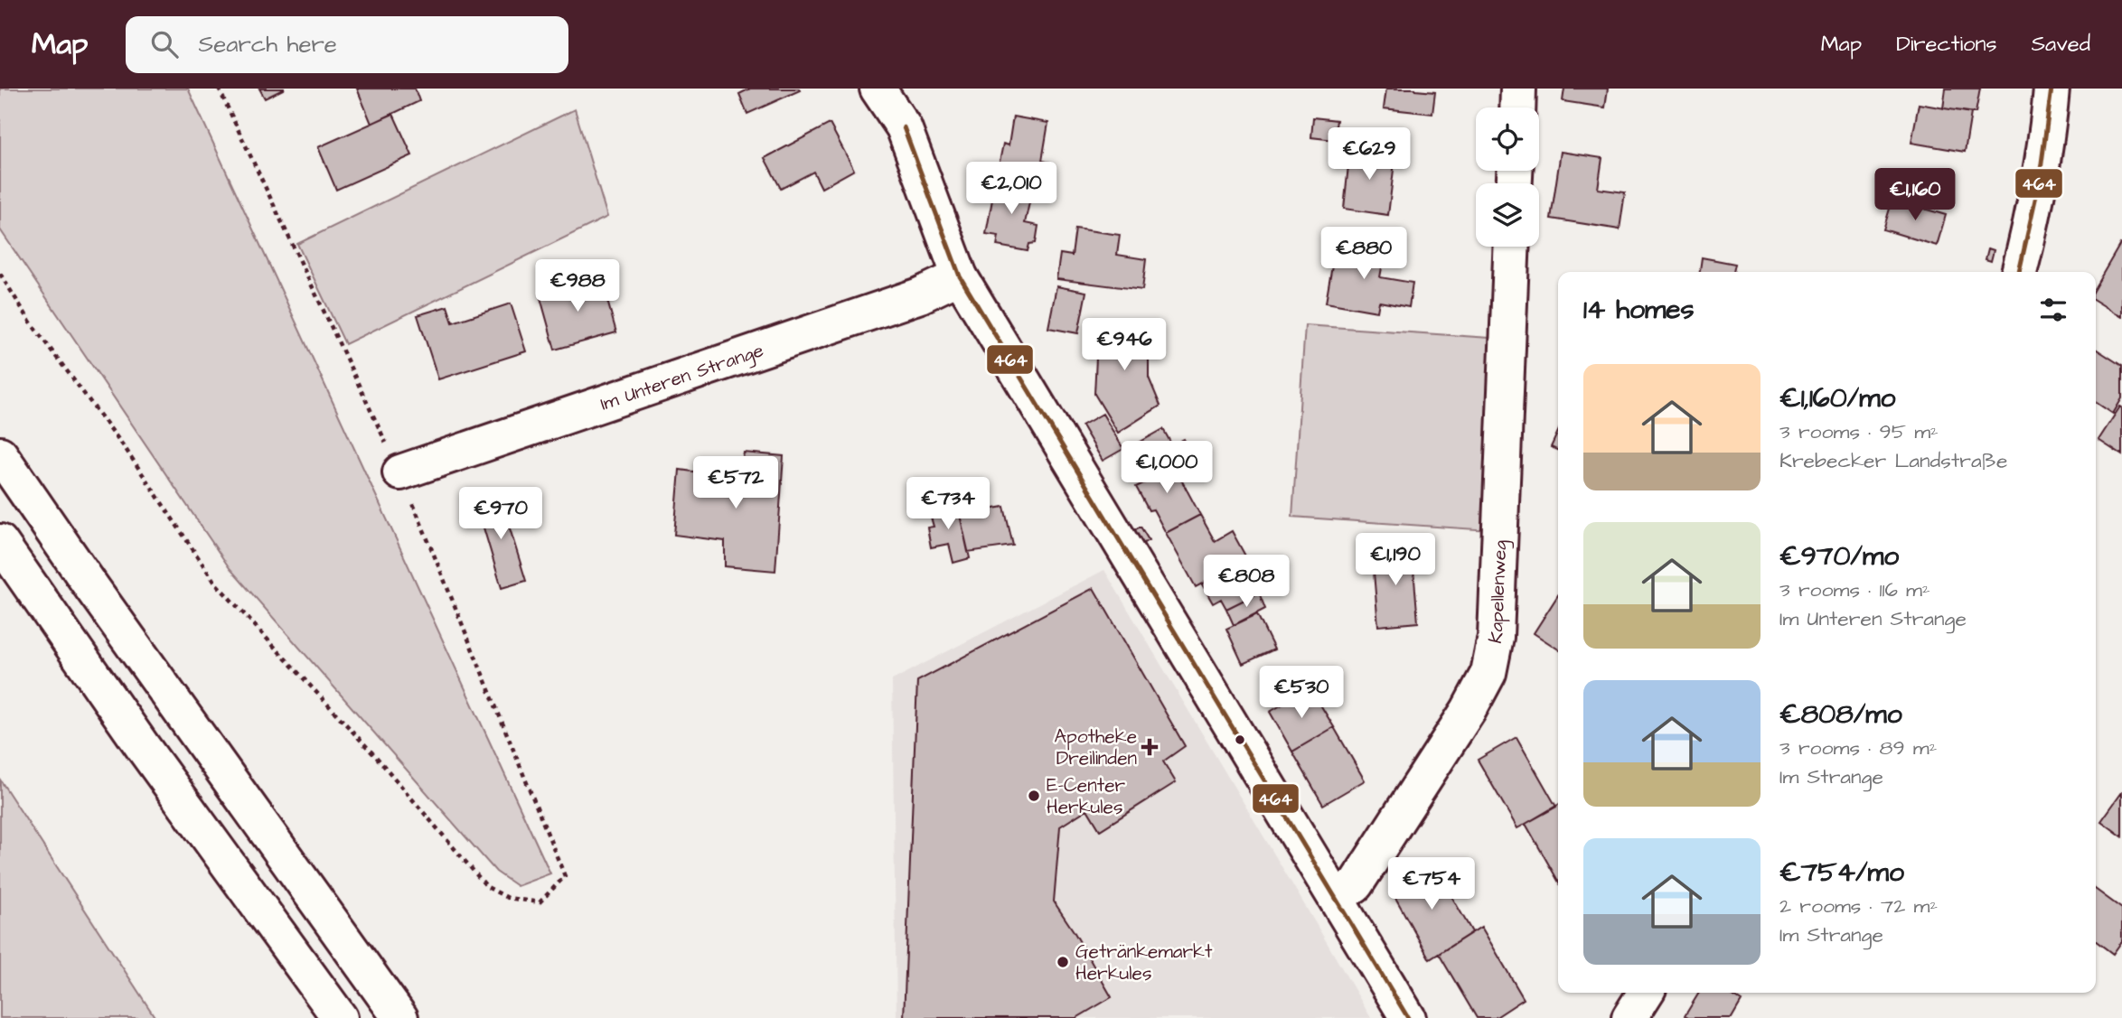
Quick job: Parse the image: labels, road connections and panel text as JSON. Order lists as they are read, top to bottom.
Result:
{
  "streets": {
    "main road": ["Im Unteren Strange", "Kapellenweg"]
  },
  "places": {
    "health": ["Apotheke Dreilinden"],
    "other": ["E-Center Herkules", "Getränkemarkt Herkules"]
  },
  "lines": ["transit line 464"],
  "page": {
    "header": "Map",
    "search": "Search here",
    "nav": ["Map", "Directions", "Saved"],
    "price": [
      "€629",
      "€2,010",
      "€1,160",
      "€880",
      "€988",
      "€946",
      "€1,000",
      "€572",
      "€734",
      "€970",
      "€1,190",
      "€808",
      "€530",
      "€754"
    ],
    "heading": "14 homes",
    "list": [
      {
        "name": "€1,160/mo",
        "note": "3 rooms · 95 m² · Krebecker Landstraße"
      },
      {
        "name": "€970/mo",
        "note": "3 rooms · 116 m² · Im Unteren Strange"
      },
      {
        "name": "€808/mo",
        "note": "3 rooms · 89 m² · Im Strange"
      },
      {
        "name": "€754/mo",
        "note": "2 rooms · 72 m² · Im Strange"
      }
    ]
  }
}
